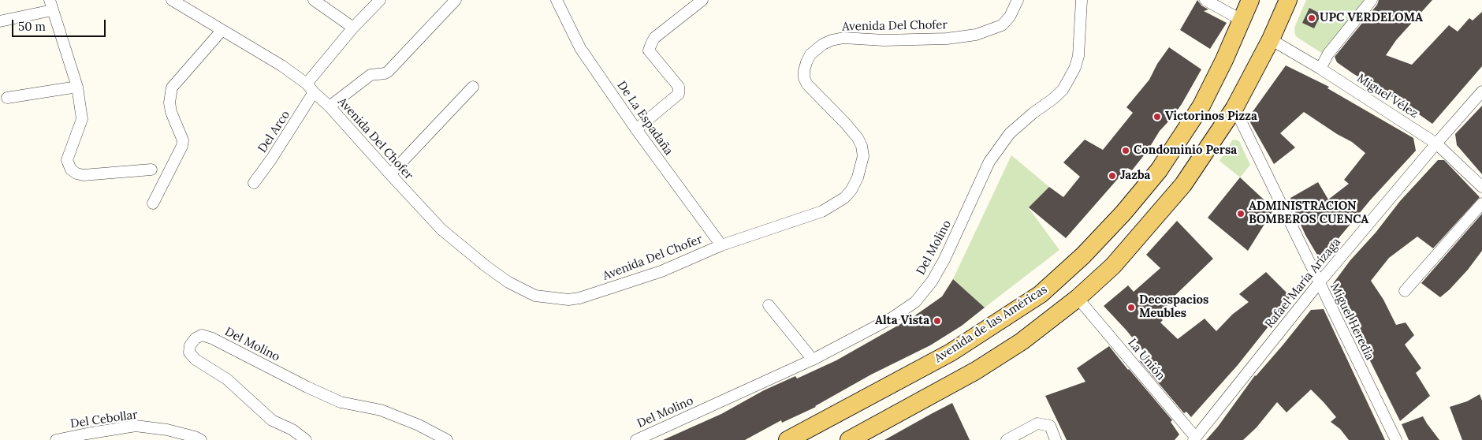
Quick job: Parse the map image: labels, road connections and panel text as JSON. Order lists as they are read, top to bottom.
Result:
{
  "streets": {
    "main road": ["Avenida de las Américas"],
    "street": [
      "Avenida Del Chofer",
      "Miguel Vélez",
      "De La Espadaña",
      "Del Arco",
      "Del Molino",
      "Rafael María Arízaga",
      "Miguel Heredia",
      "La Unión",
      "Del Cebollar"
    ]
  },
  "crossings": [
    ["Avenida Del Chofer", "De La Espadaña"],
    ["Avenida Del Chofer", "Del Arco"],
    ["Miguel Vélez", "Rafael María Arízaga"],
    ["Rafael María Arízaga", "Miguel Heredia"],
    ["Rafael María Arízaga", "La Unión"]
  ],
  "places": [
    "UPC VERDELOMA",
    "Victorinos Pizza",
    "Condominio Persa",
    "Jazba",
    "ADMINISTRACION BOMBEROS CUENCA",
    "Decospacios Meubles",
    "Alta Vista"
  ],
  "scale_bar": "50 m"
}
